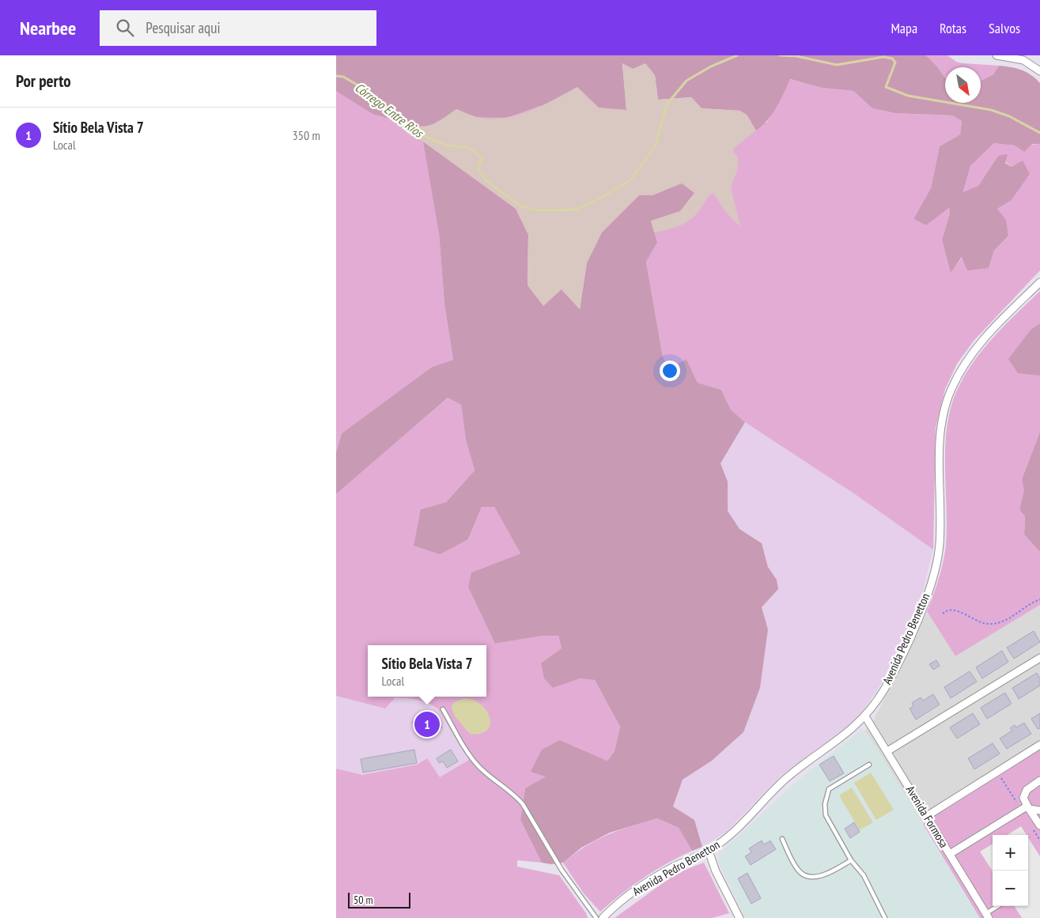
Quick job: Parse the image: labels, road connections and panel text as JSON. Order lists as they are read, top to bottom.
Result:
{
  "streets": {
    "street": ["Avenida Pedro Benetton", "Avenida Formosa"]
  },
  "crossings": [
    ["Avenida Pedro Benetton", "Avenida Formosa"]
  ],
  "water": ["Córrego Entre Rios"],
  "scale_bar": "50 m",
  "north": "bottom right",
  "page": {
    "header": "Nearbee",
    "search": "Pesquisar aqui",
    "nav": ["Mapa", "Rotas", "Salvos"],
    "heading": "Por perto",
    "list": [
      {
        "mark": "1",
        "name": "Sítio Bela Vista 7",
        "note": "Local",
        "value": "350 m"
      }
    ],
    "popup": ["Sítio Bela Vista 7", "Local"],
    "pins": "1",
    "map_buttons": ["+", "−"],
    "scale": "50 m"
  }
}
